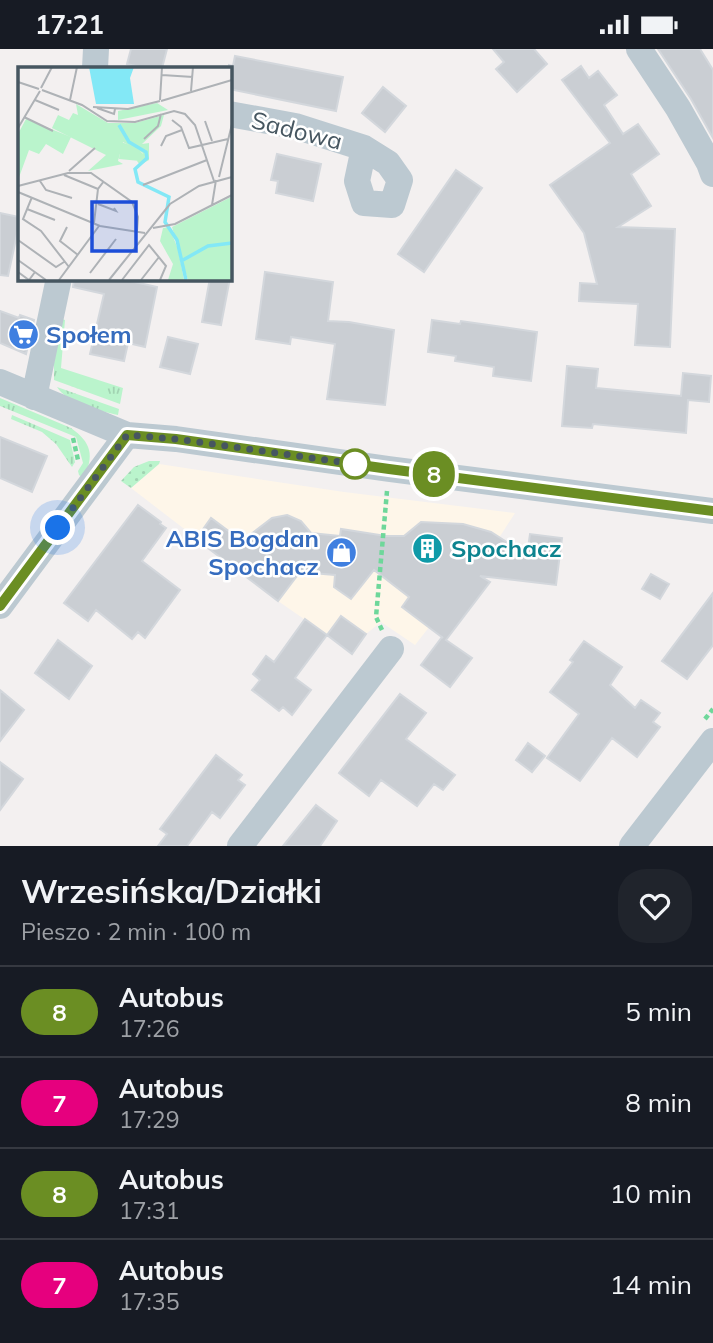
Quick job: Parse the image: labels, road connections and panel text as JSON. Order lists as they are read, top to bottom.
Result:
{
  "streets": {
    "street": ["Sadowa"]
  },
  "places": {
    "supermarket": ["Społem"],
    "building": ["Spochacz"],
    "shop": ["ABIS Bogdan Spochacz"]
  },
  "lines": ["bus line 8"],
  "page": {
    "status": "17:21",
    "on_map": "8",
    "heading": ["Wrzesińska/Działki", "Pieszo · 2 min · 100 m"],
    "list": [
      {
        "mark": "8",
        "name": "Autobus",
        "note": "17:26",
        "value": "5 min"
      },
      {
        "mark": "7",
        "name": "Autobus",
        "note": "17:29",
        "value": "8 min"
      },
      {
        "mark": "8",
        "name": "Autobus",
        "note": "17:31",
        "value": "10 min"
      },
      {
        "mark": "7",
        "name": "Autobus",
        "note": "17:35",
        "value": "14 min"
      }
    ]
  }
}
